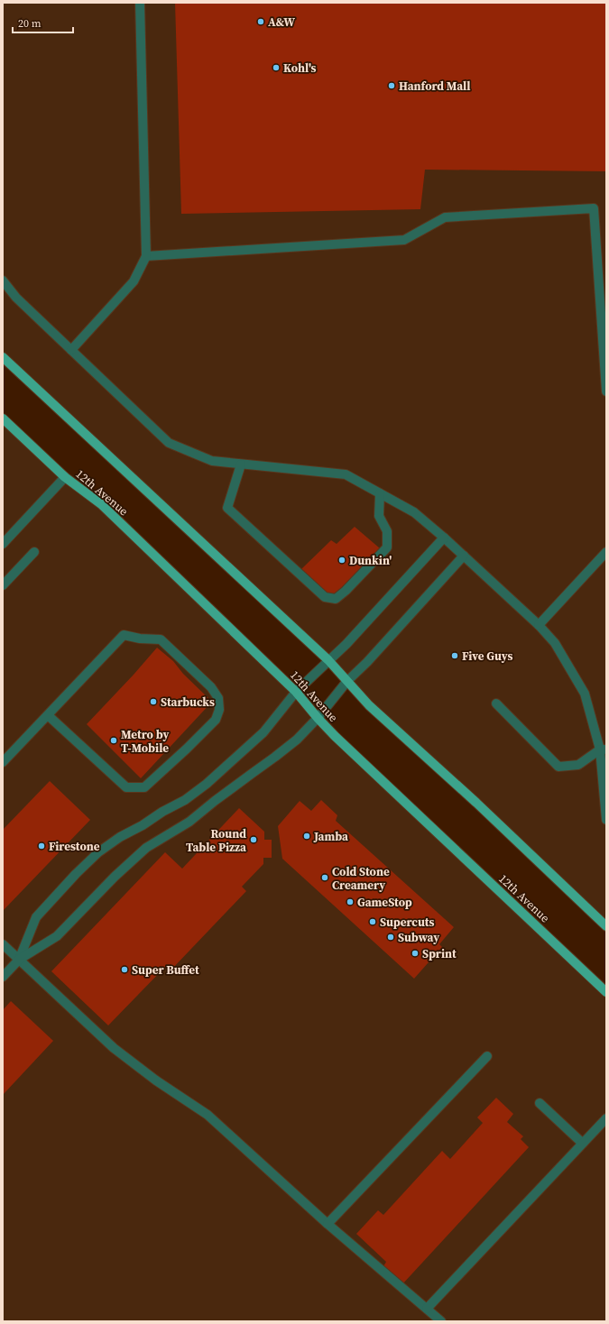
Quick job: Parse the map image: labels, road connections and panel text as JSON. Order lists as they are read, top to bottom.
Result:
{
  "streets": {
    "main road": ["12th Avenue"]
  },
  "places": [
    "A&W",
    "Kohl's",
    "Hanford Mall",
    "Dunkin'",
    "Five Guys",
    "Starbucks",
    "Metro by T-Mobile",
    "Jamba",
    "Round Table Pizza",
    "Firestone",
    "Cold Stone Creamery",
    "GameStop",
    "Supercuts",
    "Subway",
    "Sprint",
    "Super Buffet"
  ],
  "scale_bar": "20 m"
}
